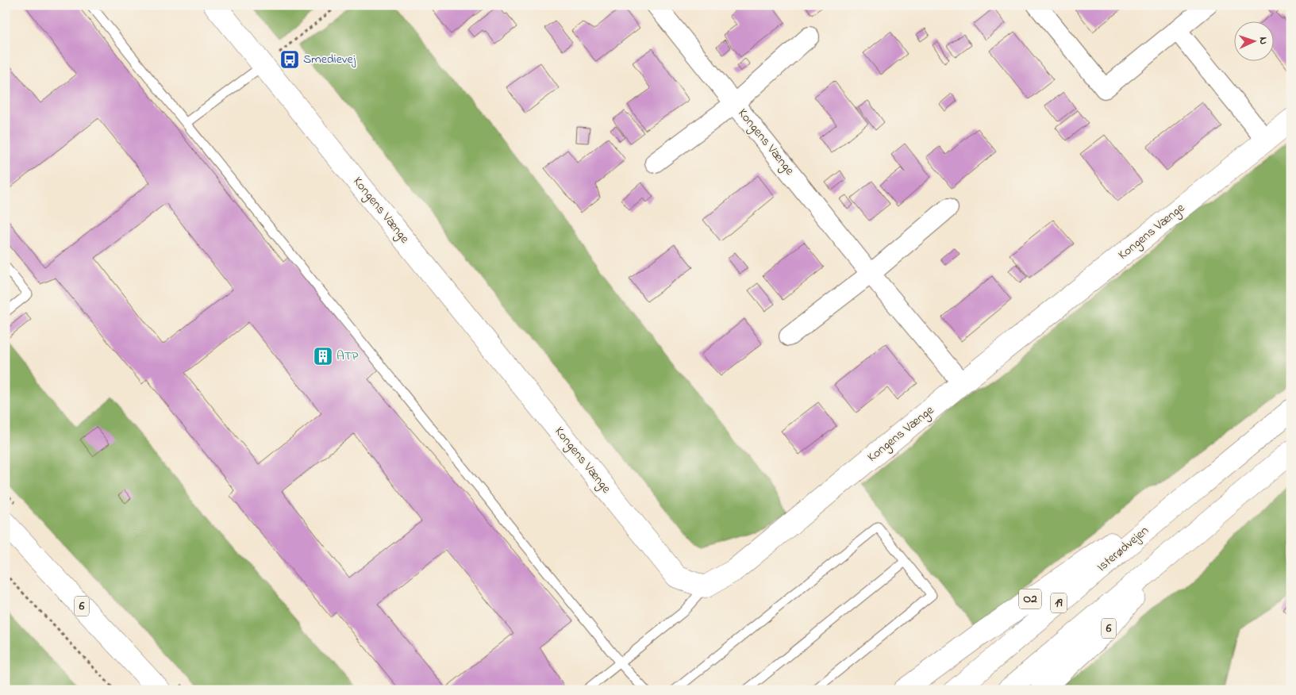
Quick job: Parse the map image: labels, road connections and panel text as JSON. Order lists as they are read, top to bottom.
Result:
{
  "streets": {
    "main road": [
      "Kongens Vænge",
      "Isterødvejen",
      "O2",
      "19",
      "6"
    ]
  },
  "crossings": [
    ["Isterødvejen", "O2"]
  ],
  "places": {
    "bus stop": ["Smedievej"],
    "building": ["ATP"]
  },
  "north": "right"
}
